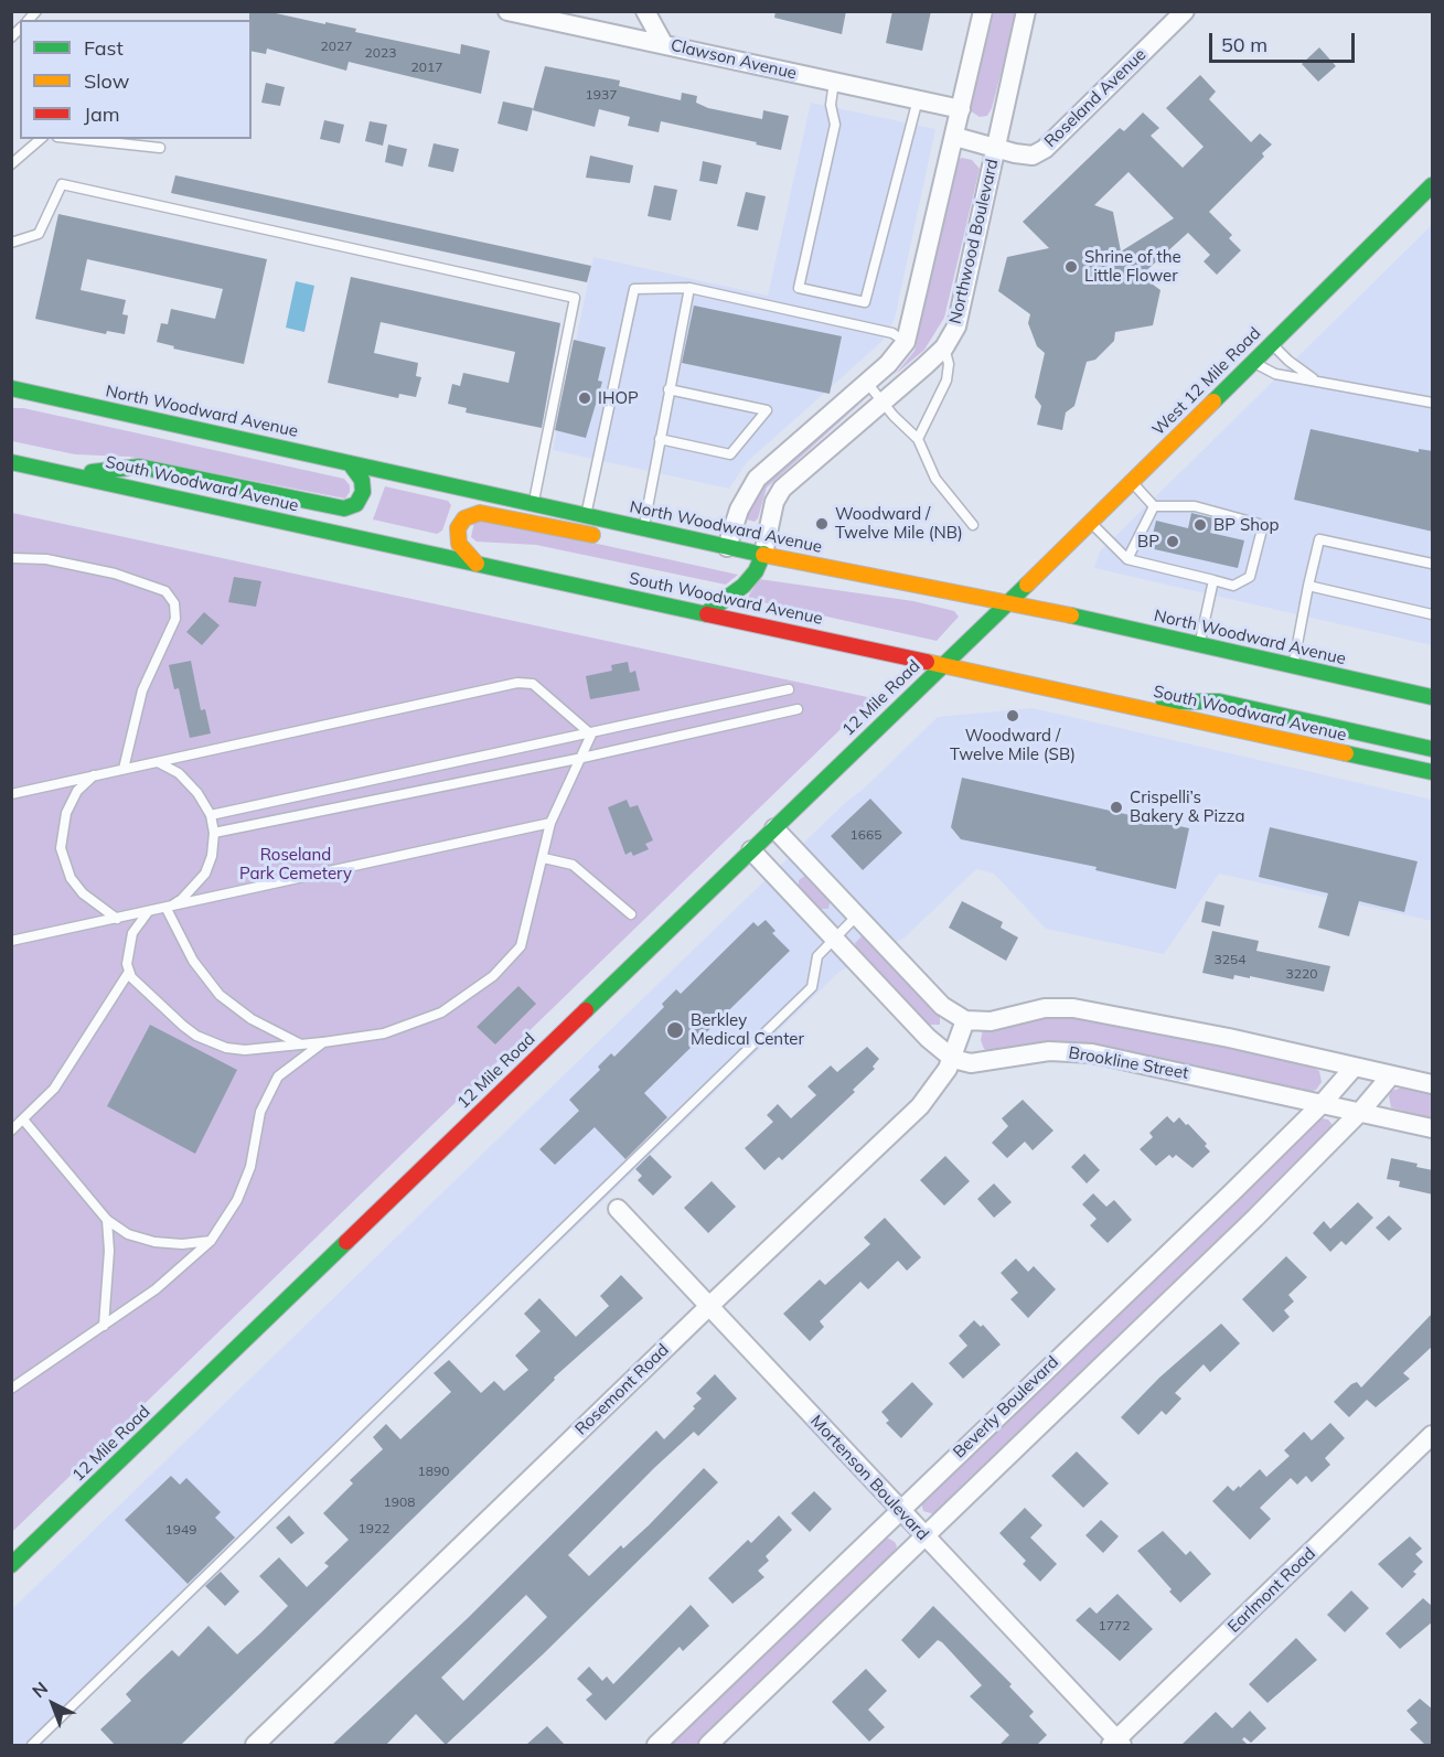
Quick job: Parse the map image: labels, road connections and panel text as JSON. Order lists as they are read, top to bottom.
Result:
{
  "streets": {
    "main road": [
      "West 12 Mile Road",
      "North Woodward Avenue",
      "South Woodward Avenue",
      "12 Mile Road"
    ],
    "street": [
      "Clawson Avenue",
      "Roseland Avenue",
      "Northwood Boulevard",
      "Brookline Street",
      "Rosemont Road",
      "Beverly Boulevard",
      "Mortenson Boulevard",
      "Earlmont Road"
    ]
  },
  "crossings": [
    ["Roseland Avenue", "Northwood Boulevard"],
    ["Northwood Boulevard", "North Woodward Avenue"],
    ["West 12 Mile Road", "North Woodward Avenue"],
    ["West 12 Mile Road", "12 Mile Road"],
    ["North Woodward Avenue", "12 Mile Road"],
    ["South Woodward Avenue", "12 Mile Road"],
    ["Brookline Street", "Rosemont Road"],
    ["Brookline Street", "Beverly Boulevard"],
    ["Rosemont Road", "Mortenson Boulevard"],
    ["Beverly Boulevard", "Mortenson Boulevard"],
    ["Mortenson Boulevard", "Earlmont Road"]
  ],
  "parks": ["Roseland Park Cemetery"],
  "places": [
    "Shrine of the Little Flower",
    "IHOP",
    "Woodward / Twelve Mile (NB)",
    "BP Shop",
    "BP",
    "Woodward / Twelve Mile (SB)",
    "Crispelli’s Bakery & Pizza",
    "Berkley Medical Center"
  ],
  "house_numbers": [
    "2027",
    "2023",
    "2017",
    "1937",
    "1665",
    "3254",
    "3220",
    "1890",
    "1908",
    "1922",
    "1949",
    "1772"
  ],
  "legend": ["Fast", "Slow", "Jam"],
  "scale_bar": "50 m",
  "north": "top left"
}
